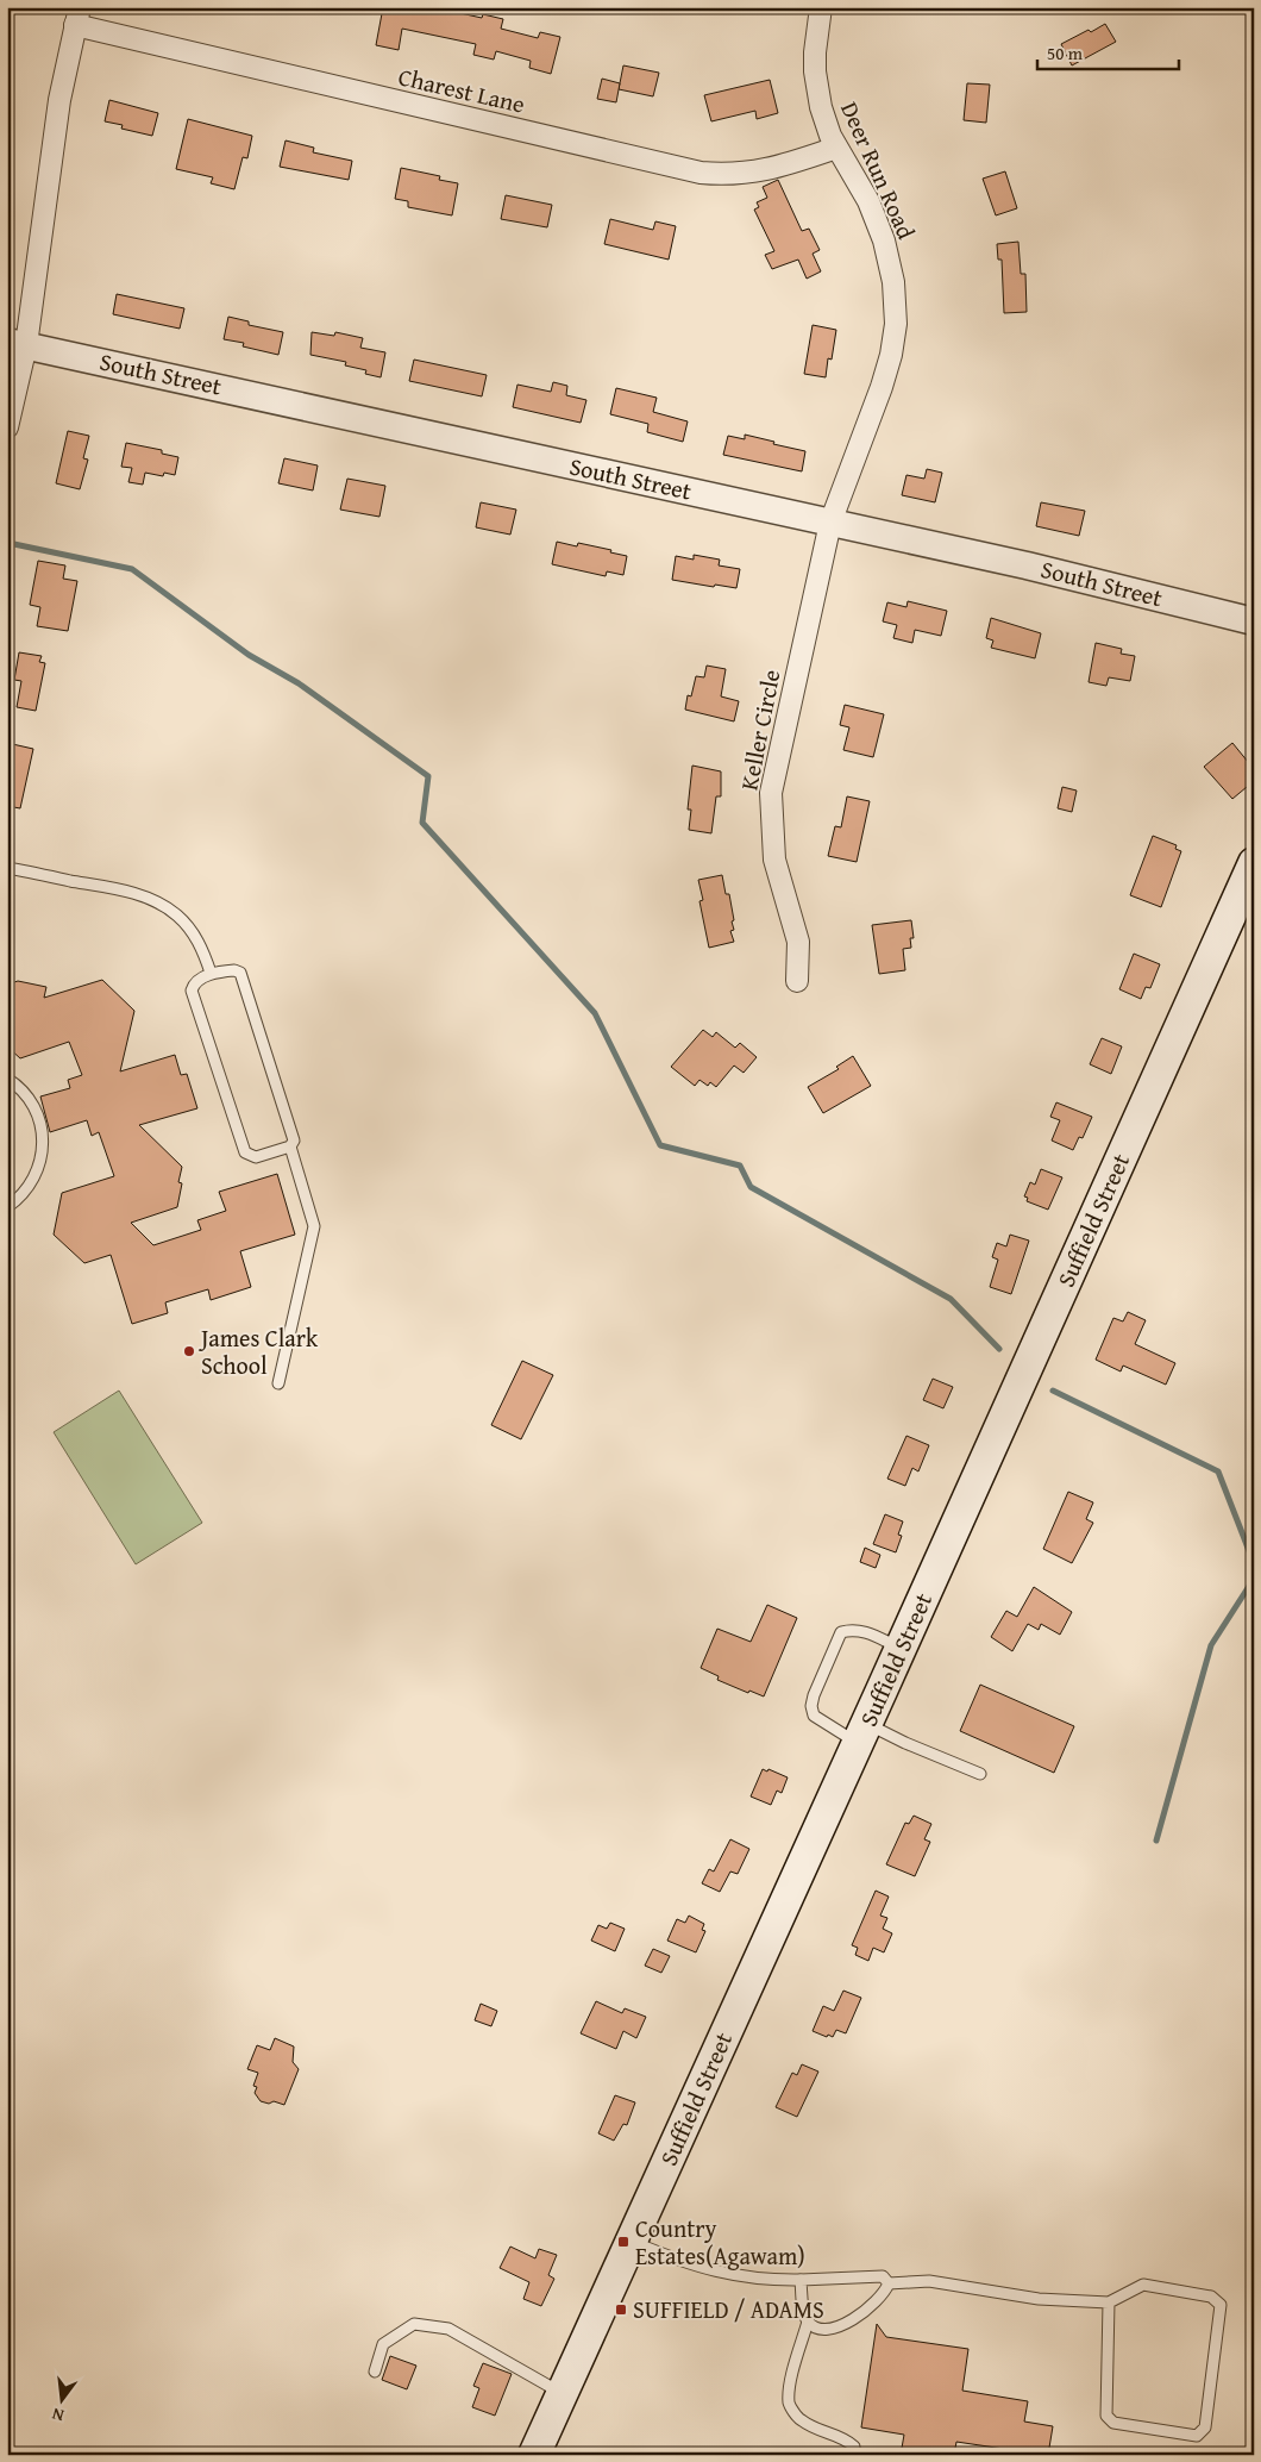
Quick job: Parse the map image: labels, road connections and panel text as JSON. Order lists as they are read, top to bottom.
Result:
{
  "streets": {
    "main road": ["Suffield Street"],
    "street": [
      "Charest Lane",
      "Deer Run Road",
      "South Street",
      "Keller Circle"
    ]
  },
  "crossings": [
    ["Charest Lane", "Deer Run Road"],
    ["Deer Run Road", "South Street"],
    ["Deer Run Road", "Keller Circle"],
    ["South Street", "Keller Circle"]
  ],
  "places": {
    "other": ["James Clark School"],
    "transit": ["Country Estates(Agawam)", "SUFFIELD / ADAMS"]
  },
  "scale_bar": "50 m",
  "north": "bottom"
}
